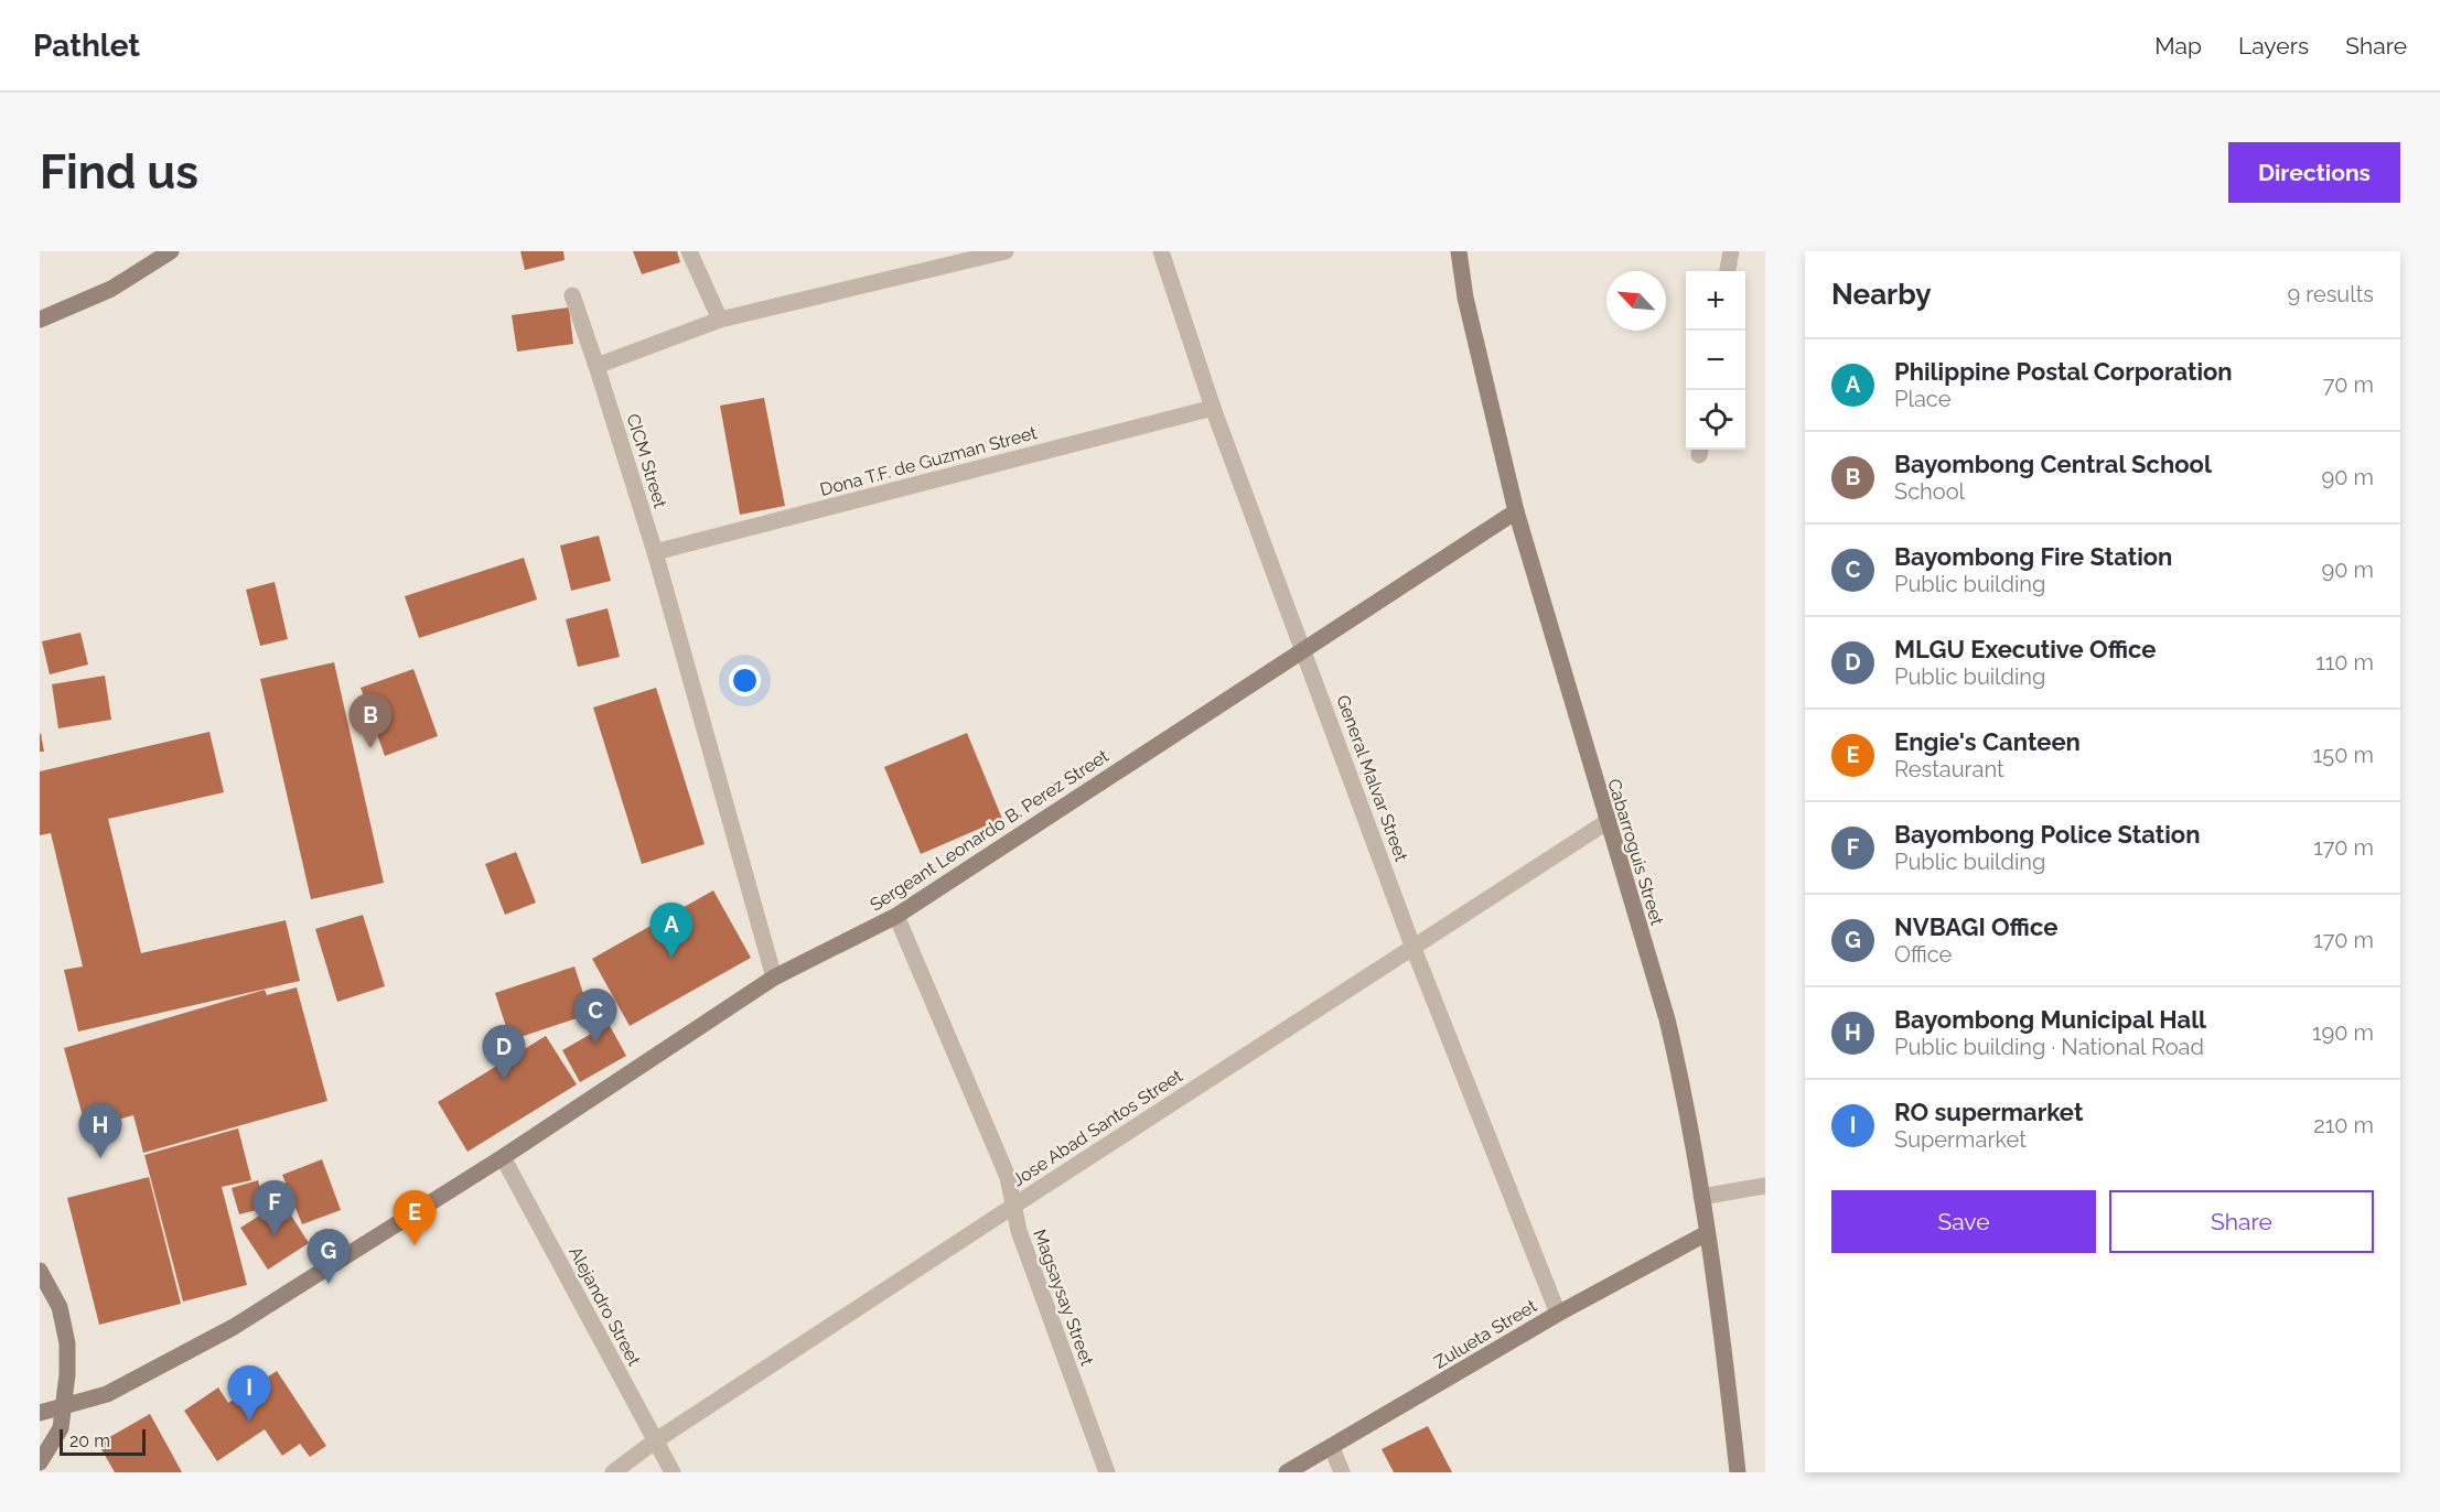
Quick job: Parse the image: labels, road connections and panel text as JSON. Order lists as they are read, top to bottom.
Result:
{
  "streets": {
    "street": [
      "CICM Street",
      "Dona T.F. de Guzman Street",
      "General Malvar Street",
      "Sergeant Leonardo B. Perez Street",
      "Cabarroguis Street",
      "Jose Abad Santos Street",
      "Magsaysay Street",
      "Alejandro Street",
      "Zulueta Street"
    ]
  },
  "crossings": [
    ["CICM Street", "Dona T.F. de Guzman Street"],
    ["CICM Street", "Sergeant Leonardo B. Perez Street"],
    ["Dona T.F. de Guzman Street", "General Malvar Street"],
    ["General Malvar Street", "Sergeant Leonardo B. Perez Street"],
    ["General Malvar Street", "Jose Abad Santos Street"],
    ["General Malvar Street", "Zulueta Street"],
    ["Sergeant Leonardo B. Perez Street", "Cabarroguis Street"],
    ["Sergeant Leonardo B. Perez Street", "Magsaysay Street"],
    ["Sergeant Leonardo B. Perez Street", "Alejandro Street"],
    ["Cabarroguis Street", "Jose Abad Santos Street"],
    ["Cabarroguis Street", "Zulueta Street"],
    ["Jose Abad Santos Street", "Magsaysay Street"],
    ["Jose Abad Santos Street", "Alejandro Street"]
  ],
  "scale_bar": "20 m",
  "north": "top left",
  "page": {
    "header": "Pathlet",
    "nav": ["Map", "Layers", "Share"],
    "buttons": [
      "Directions",
      ["Save", "Share"]
    ],
    "title": "Find us",
    "heading": ["Nearby", "9 results"],
    "map_buttons": ["+", "−"],
    "list": [
      {
        "mark": "A",
        "name": "Philippine Postal Corporation",
        "note": "Place",
        "value": "70 m"
      },
      {
        "mark": "B",
        "name": "Bayombong Central School",
        "note": "School",
        "value": "90 m"
      },
      {
        "mark": "C",
        "name": "Bayombong Fire Station",
        "note": "Public building",
        "value": "90 m"
      },
      {
        "mark": "D",
        "name": "MLGU Executive Office",
        "note": "Public building",
        "value": "110 m"
      },
      {
        "mark": "E",
        "name": "Engie's Canteen",
        "note": "Restaurant",
        "value": "150 m"
      },
      {
        "mark": "F",
        "name": "Bayombong Police Station",
        "note": "Public building",
        "value": "170 m"
      },
      {
        "mark": "G",
        "name": "NVBAGI Office",
        "note": "Office",
        "value": "170 m"
      },
      {
        "mark": "H",
        "name": "Bayombong Municipal Hall",
        "note": "Public building · National Road",
        "value": "190 m"
      },
      {
        "mark": "I",
        "name": "RO supermarket",
        "note": "Supermarket",
        "value": "210 m"
      }
    ],
    "pins": [
      "B",
      "A",
      "C",
      "D",
      "H",
      "F",
      "E",
      "G",
      "I"
    ],
    "scale": "20 m"
  }
}
